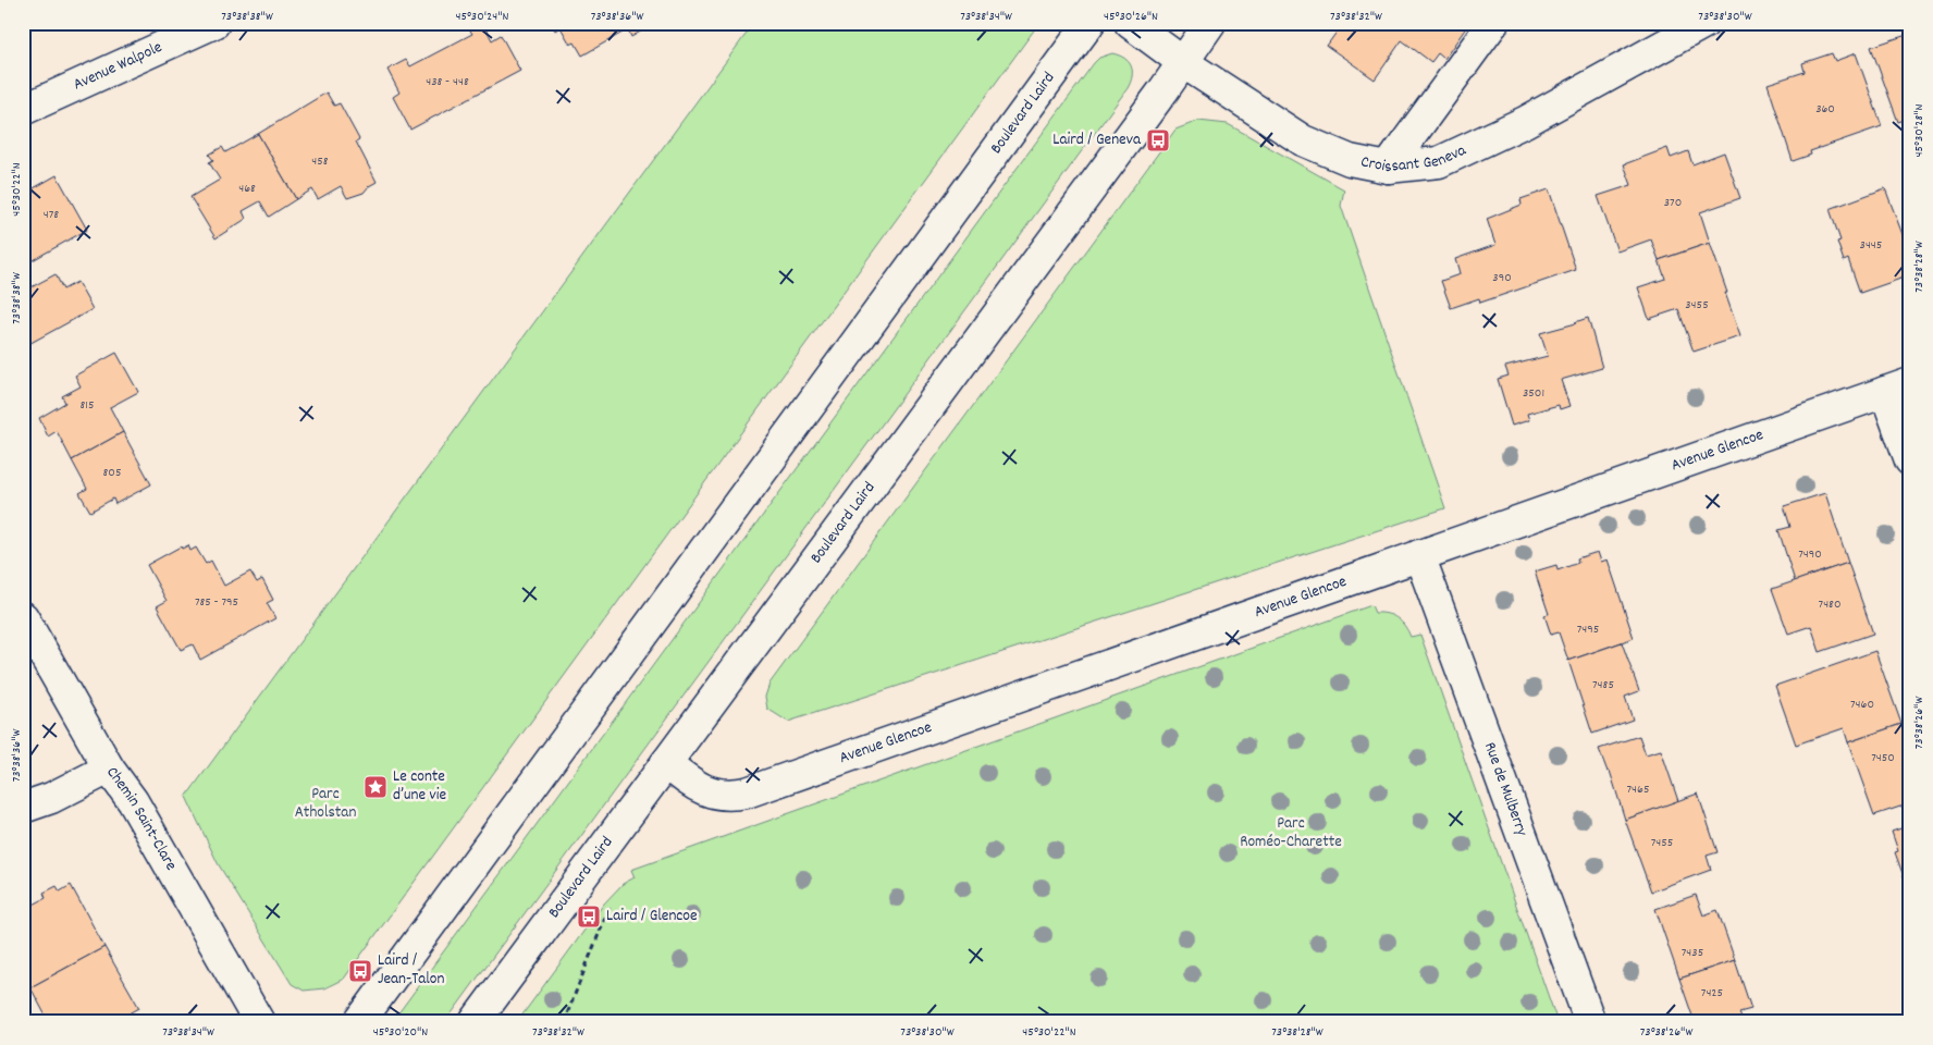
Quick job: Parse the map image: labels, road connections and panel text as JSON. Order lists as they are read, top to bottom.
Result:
{
  "streets": {
    "street": [
      "Avenue Walpole",
      "Boulevard Laird",
      "Croissant Geneva",
      "Avenue Glencoe",
      "Rue de Mulberry",
      "Chemin Saint-Clare"
    ]
  },
  "crossings": [
    ["Boulevard Laird", "Croissant Geneva"],
    ["Boulevard Laird", "Avenue Glencoe"],
    ["Avenue Glencoe", "Rue de Mulberry"]
  ],
  "parks": ["Parc Atholstan", "Parc Roméo-Charette"],
  "places": {
    "bus stop": ["Laird / Geneva", "Laird / Glencoe", "Laird / Jean-Talon"],
    "place": ["Le conte d’une vie"]
  },
  "house_numbers": [
    "438 - 448",
    "360",
    "458",
    "468",
    "370",
    "478",
    "3445",
    "390",
    "3455",
    "3501",
    "815",
    "805",
    "7490",
    "785 - 795",
    "7480",
    "7495",
    "7485",
    "7460",
    "7450",
    "7465",
    "7455",
    "7435",
    "7425"
  ],
  "coordinates": [
    "73°38'38\"W",
    "45°30'24\"N",
    "73°38'36\"W",
    "73°38'34\"W",
    "45°30'26\"N",
    "73°38'32\"W",
    "73°38'30\"W",
    "45°30'28\"N",
    "45°30'22\"N",
    "73°38'28\"W",
    "73°38'26\"W",
    "45°30'20\"N"
  ]
}
